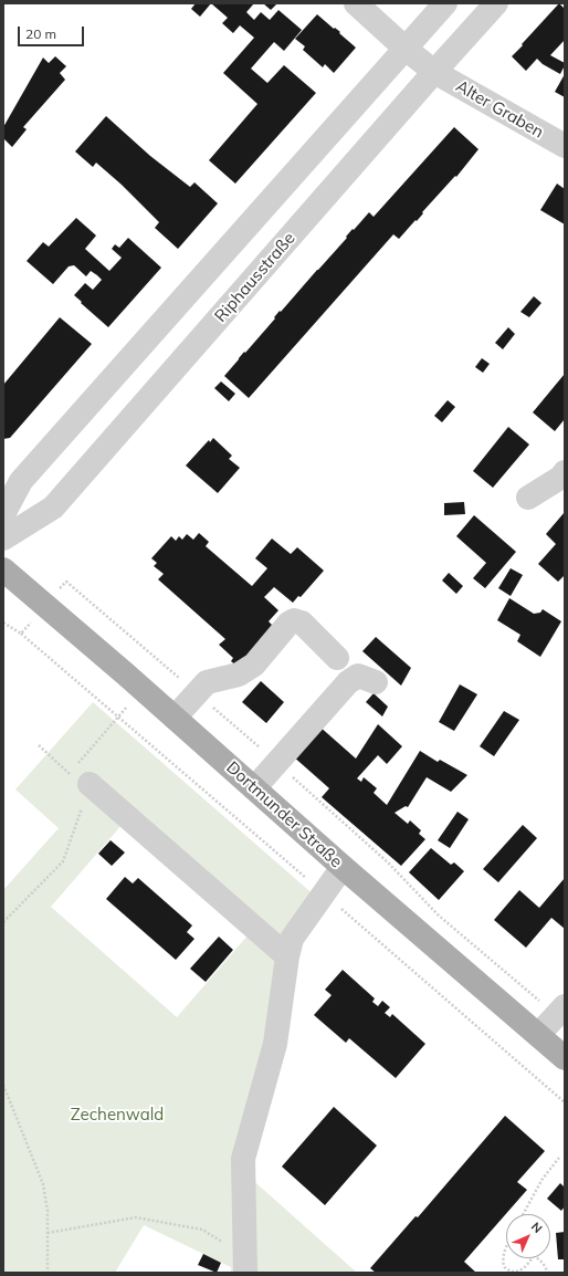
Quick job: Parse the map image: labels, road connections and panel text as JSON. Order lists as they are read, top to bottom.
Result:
{
  "streets": {
    "main road": ["Dortmunder Straße"],
    "street": ["Alter Graben", "Riphausstraße"]
  },
  "crossings": [
    ["Alter Graben", "Riphausstraße"]
  ],
  "parks": ["Zechenwald"],
  "scale_bar": "20 m",
  "north": "top right"
}
